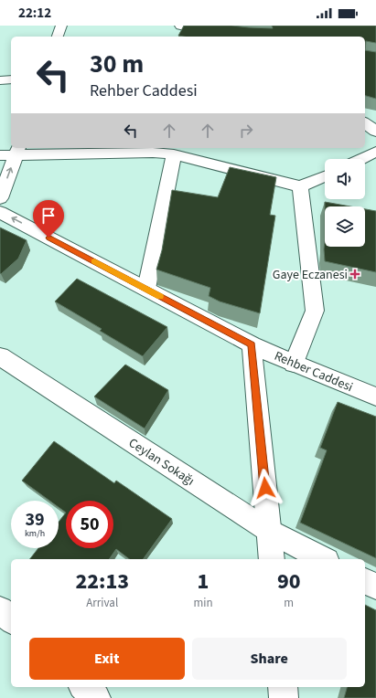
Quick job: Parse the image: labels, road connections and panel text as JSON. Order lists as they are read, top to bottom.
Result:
{
  "streets": {
    "street": ["Rehber Caddesi", "Ceylan Sokağı"]
  },
  "one_way": ["Rehber Caddesi"],
  "places": {
    "health": ["Gaye Eczanesi"]
  },
  "page": {
    "status": "22:12",
    "turn": ["30 m", "Rehber Caddesi"],
    "speed": "39 km/h",
    "limit": "50",
    "eta": [
      "22:13",
      "Arrival",
      "1",
      "min",
      "90",
      "m"
    ],
    "buttons": ["Exit", "Share"]
  }
}
